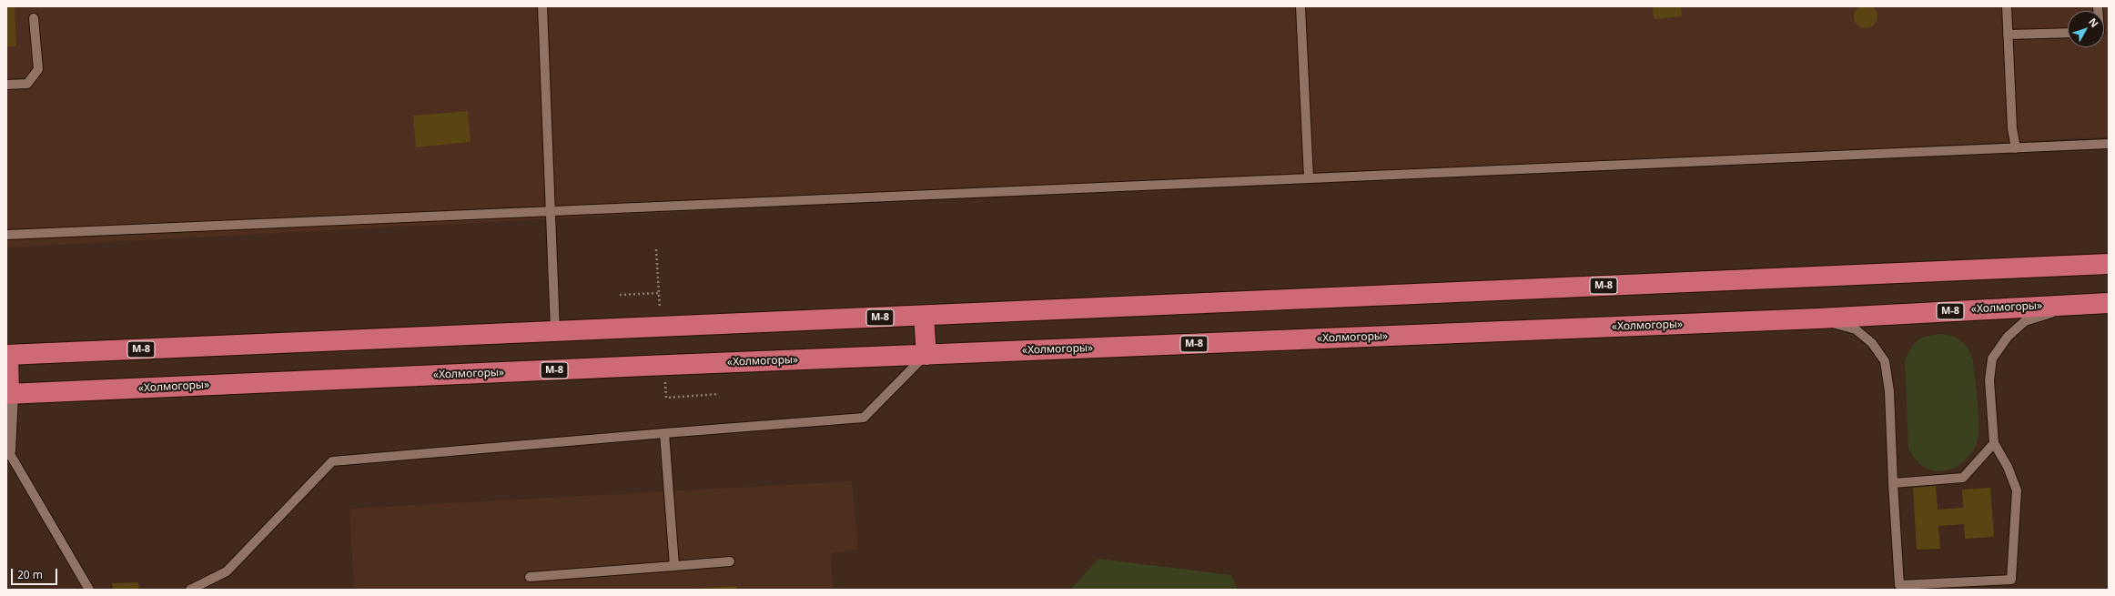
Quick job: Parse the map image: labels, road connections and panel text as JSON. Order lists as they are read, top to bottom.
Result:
{
  "streets": {
    "highway": ["М-8", "«Холмогоры»"]
  },
  "scale_bar": "20 m",
  "north": "top right"
}
